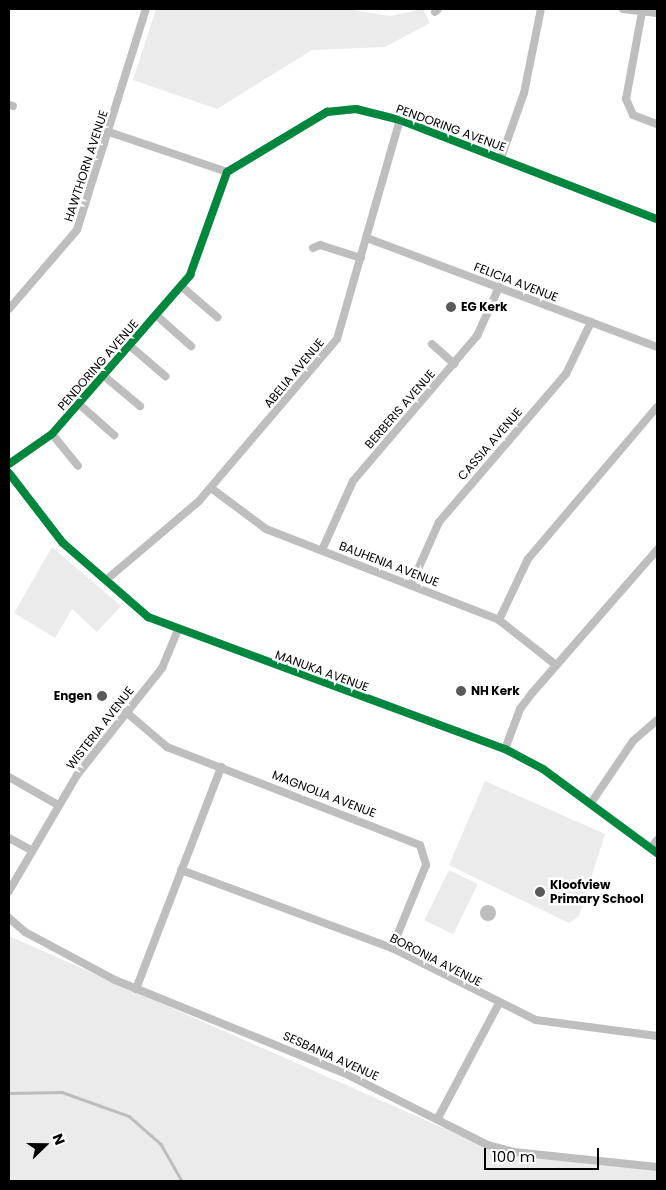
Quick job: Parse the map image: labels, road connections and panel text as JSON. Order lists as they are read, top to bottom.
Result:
{
  "streets": {
    "street": [
      "PENDORING AVENUE",
      "HAWTHORN AVENUE",
      "FELICIA AVENUE",
      "ABELIA AVENUE",
      "BERBERIS AVENUE",
      "CASSIA AVENUE",
      "BAUHENIA AVENUE",
      "MANUKA AVENUE",
      "WISTERIA AVENUE",
      "MAGNOLIA AVENUE",
      "BORONIA AVENUE",
      "SESBANIA AVENUE"
    ]
  },
  "crossings": [
    ["PENDORING AVENUE", "ABELIA AVENUE"],
    ["FELICIA AVENUE", "ABELIA AVENUE"],
    ["FELICIA AVENUE", "BERBERIS AVENUE"],
    ["FELICIA AVENUE", "CASSIA AVENUE"],
    ["ABELIA AVENUE", "BAUHENIA AVENUE"],
    ["ABELIA AVENUE", "MANUKA AVENUE"],
    ["BERBERIS AVENUE", "BAUHENIA AVENUE"],
    ["CASSIA AVENUE", "BAUHENIA AVENUE"],
    ["MANUKA AVENUE", "WISTERIA AVENUE"],
    ["WISTERIA AVENUE", "MAGNOLIA AVENUE"],
    ["MAGNOLIA AVENUE", "BORONIA AVENUE"]
  ],
  "places": [
    "EG Kerk",
    "NH Kerk",
    "Engen",
    "Kloofview Primary School"
  ],
  "scale_bar": "100 m",
  "north": "right"
}
